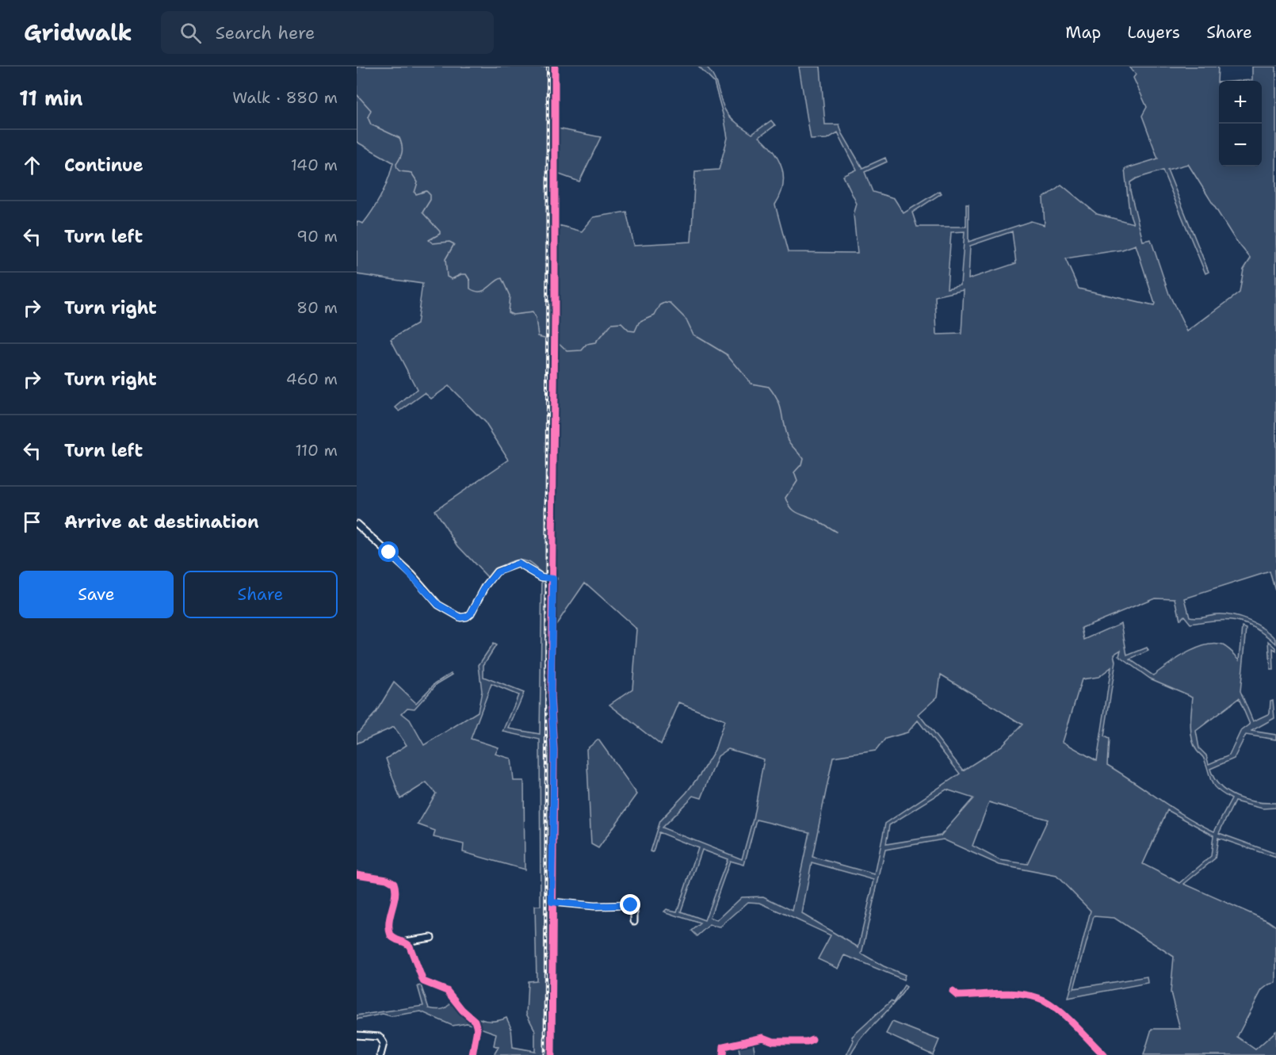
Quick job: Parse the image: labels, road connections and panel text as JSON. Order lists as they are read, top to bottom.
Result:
{
  "page": {
    "header": "Gridwalk",
    "search": "Search here",
    "nav": ["Map", "Layers", "Share"],
    "heading": ["11 min", "Walk · 880 m"],
    "map_buttons": ["+", "−"],
    "list": [
      ["Continue", "140 m"],
      ["Turn left", "90 m"],
      ["Turn right", "80 m"],
      ["Turn right", "460 m"],
      ["Turn left", "110 m"],
      "Arrive at destination"
    ],
    "buttons": ["Save", "Share"]
  }
}
